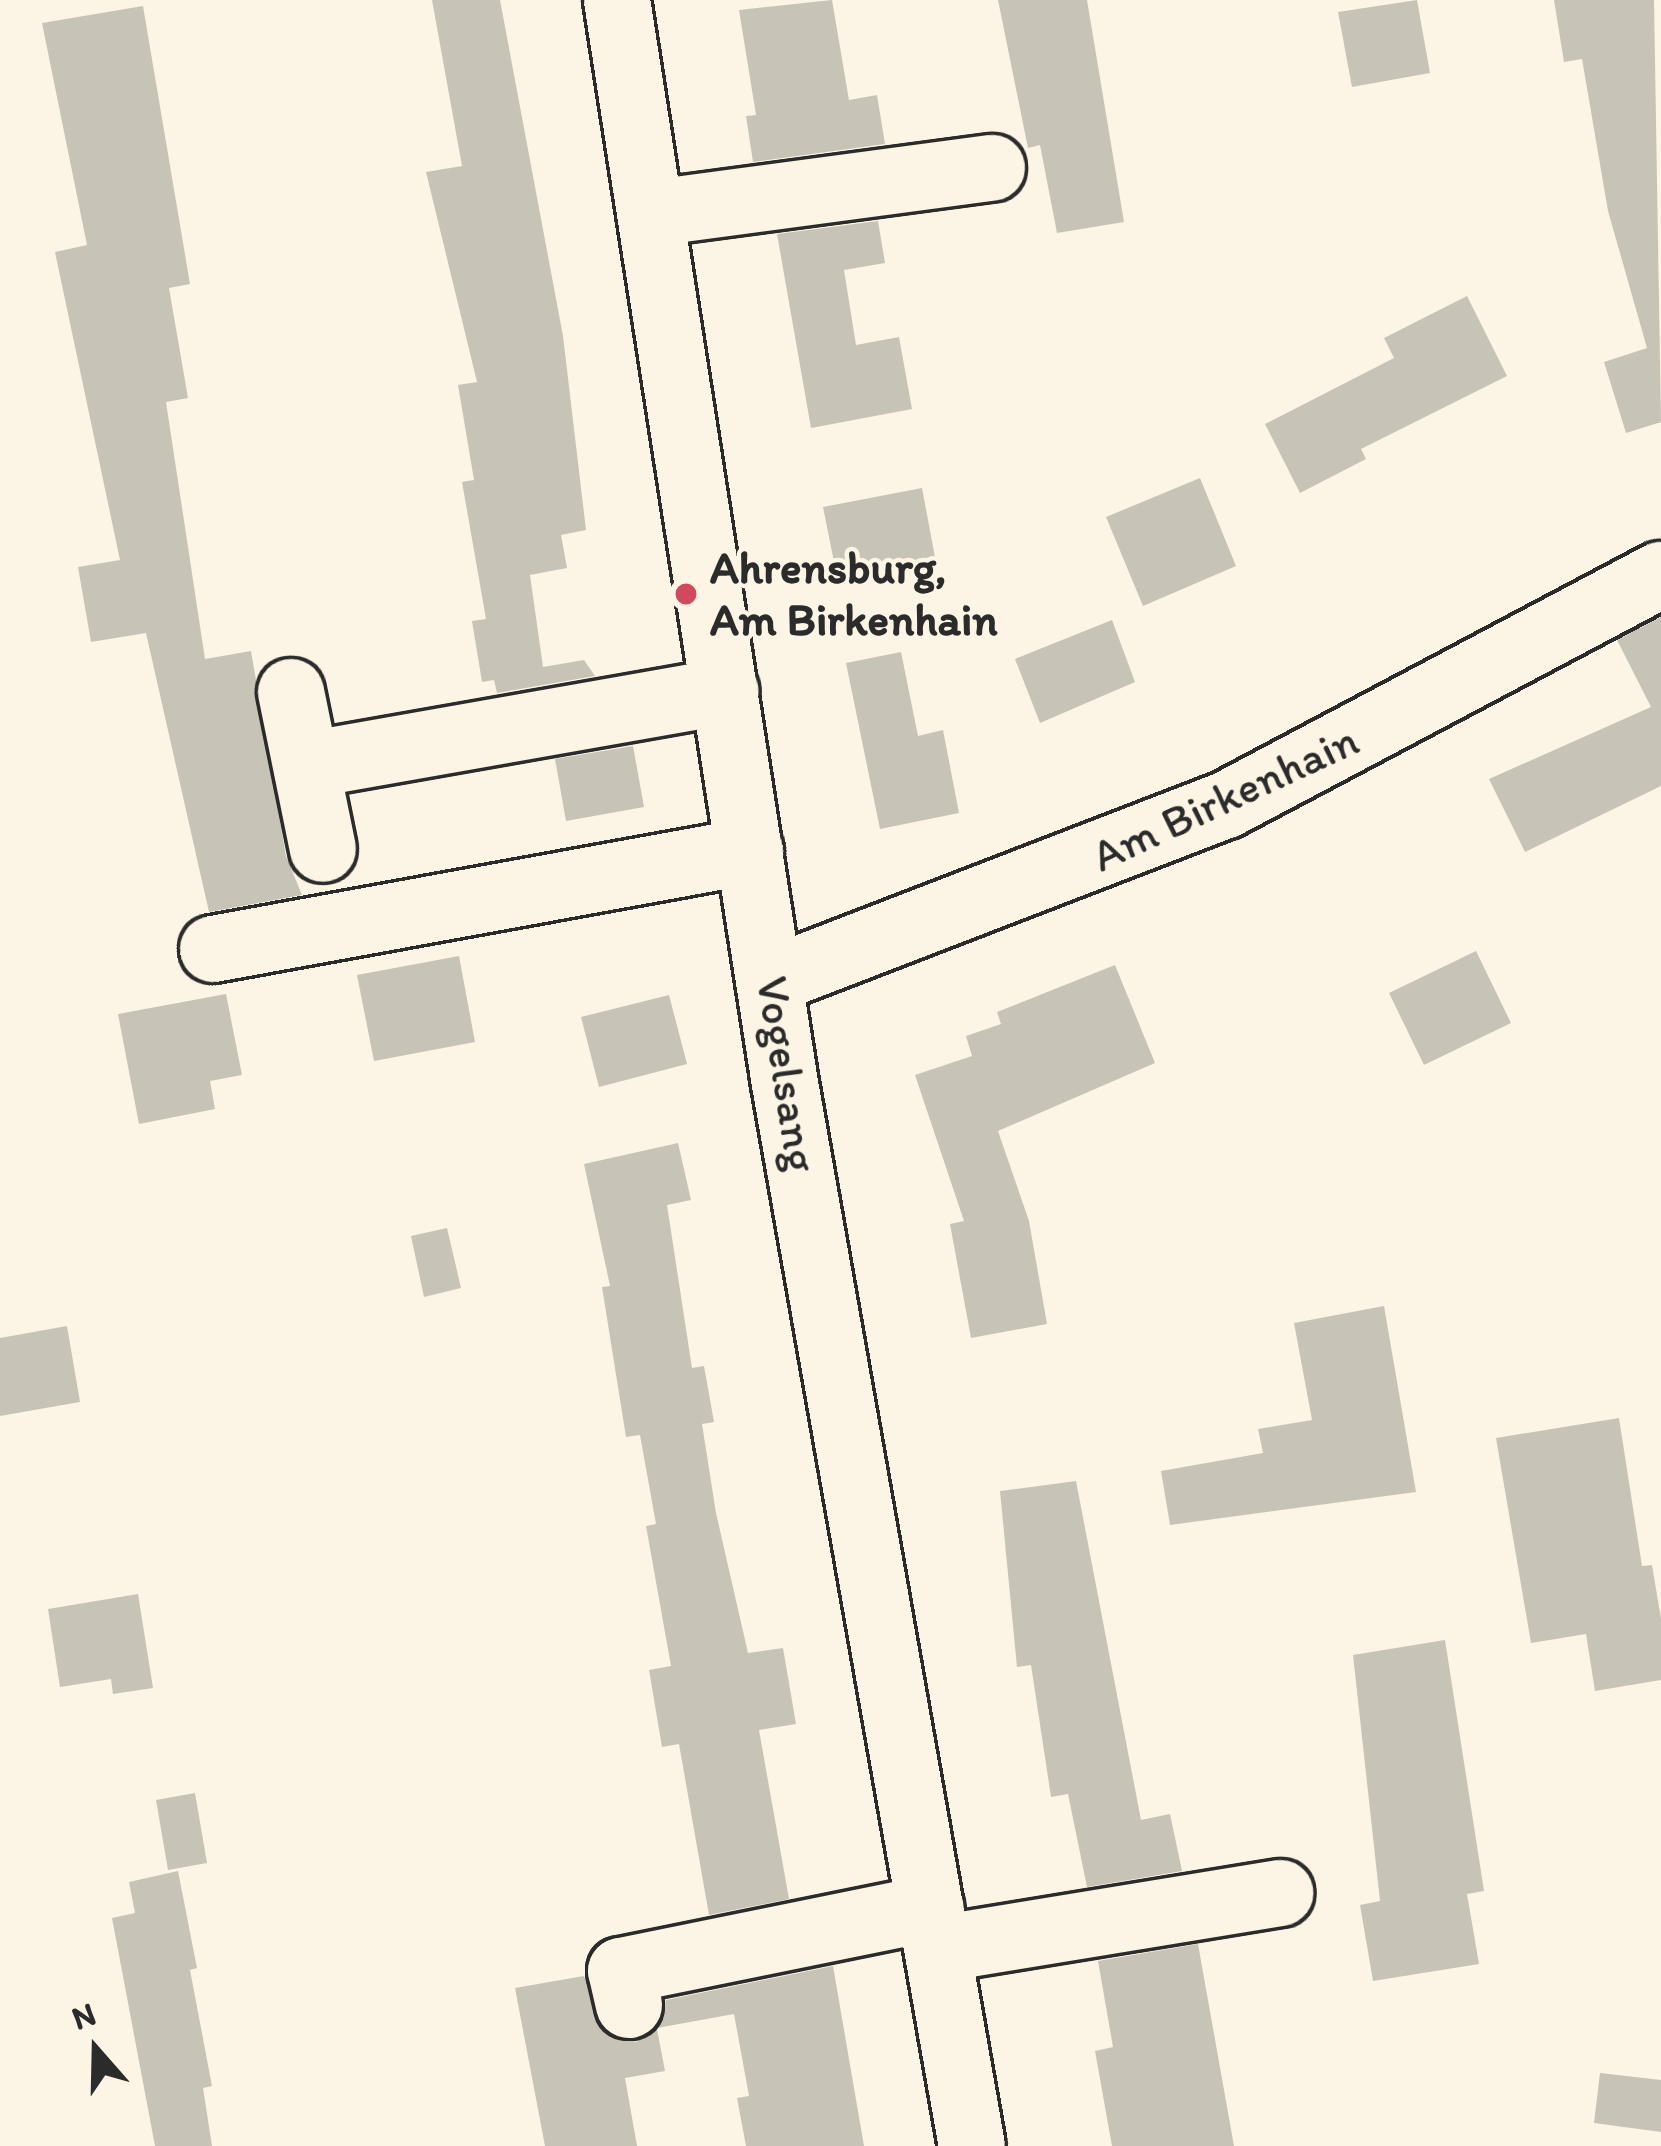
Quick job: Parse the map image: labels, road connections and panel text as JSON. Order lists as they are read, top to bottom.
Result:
{
  "streets": {
    "street": ["Am Birkenhain", "Vogelsang"]
  },
  "crossings": [
    ["Am Birkenhain", "Vogelsang"]
  ],
  "places": ["Ahrensburg, Am Birkenhain"],
  "north": "top"
}
